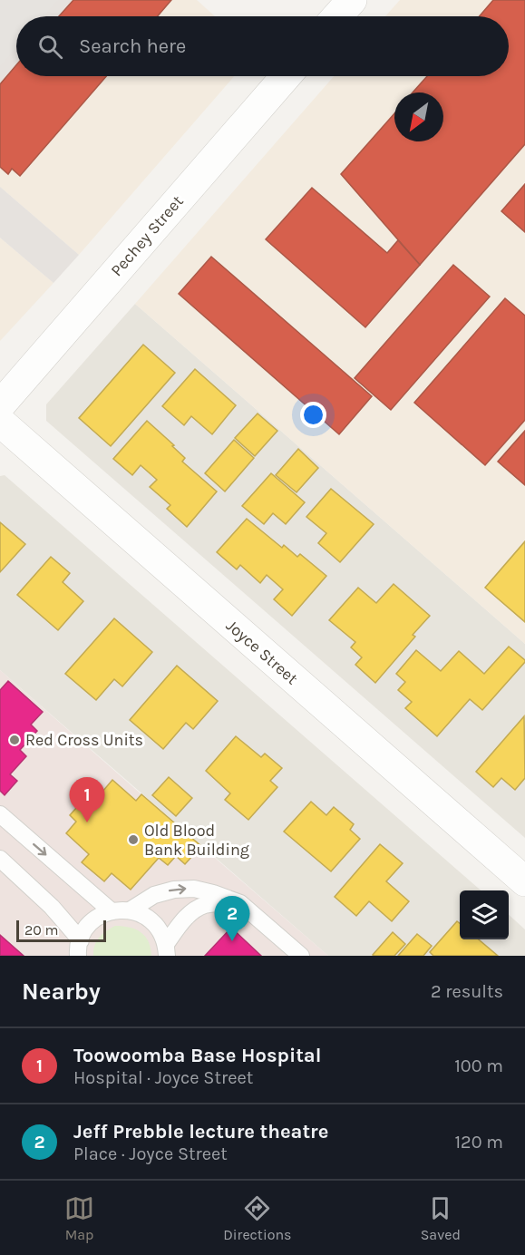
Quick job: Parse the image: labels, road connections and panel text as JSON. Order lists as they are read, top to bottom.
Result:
{
  "streets": {
    "street": ["Pechey Street", "Joyce Street"]
  },
  "places": ["Red Cross Units", "Old Blood Bank Building"],
  "scale_bar": "20 m",
  "north": "bottom left",
  "page": {
    "search": "Search here",
    "pins": ["1", "2"],
    "scale": "20 m",
    "heading": ["Nearby", "2 results"],
    "list": [
      {
        "mark": "1",
        "name": "Toowoomba Base Hospital",
        "note": "Hospital · Joyce Street",
        "value": "100 m"
      },
      {
        "mark": "2",
        "name": "Jeff Prebble lecture theatre",
        "note": "Place · Joyce Street",
        "value": "120 m"
      }
    ],
    "nav": ["Map", "Directions", "Saved"]
  }
}
